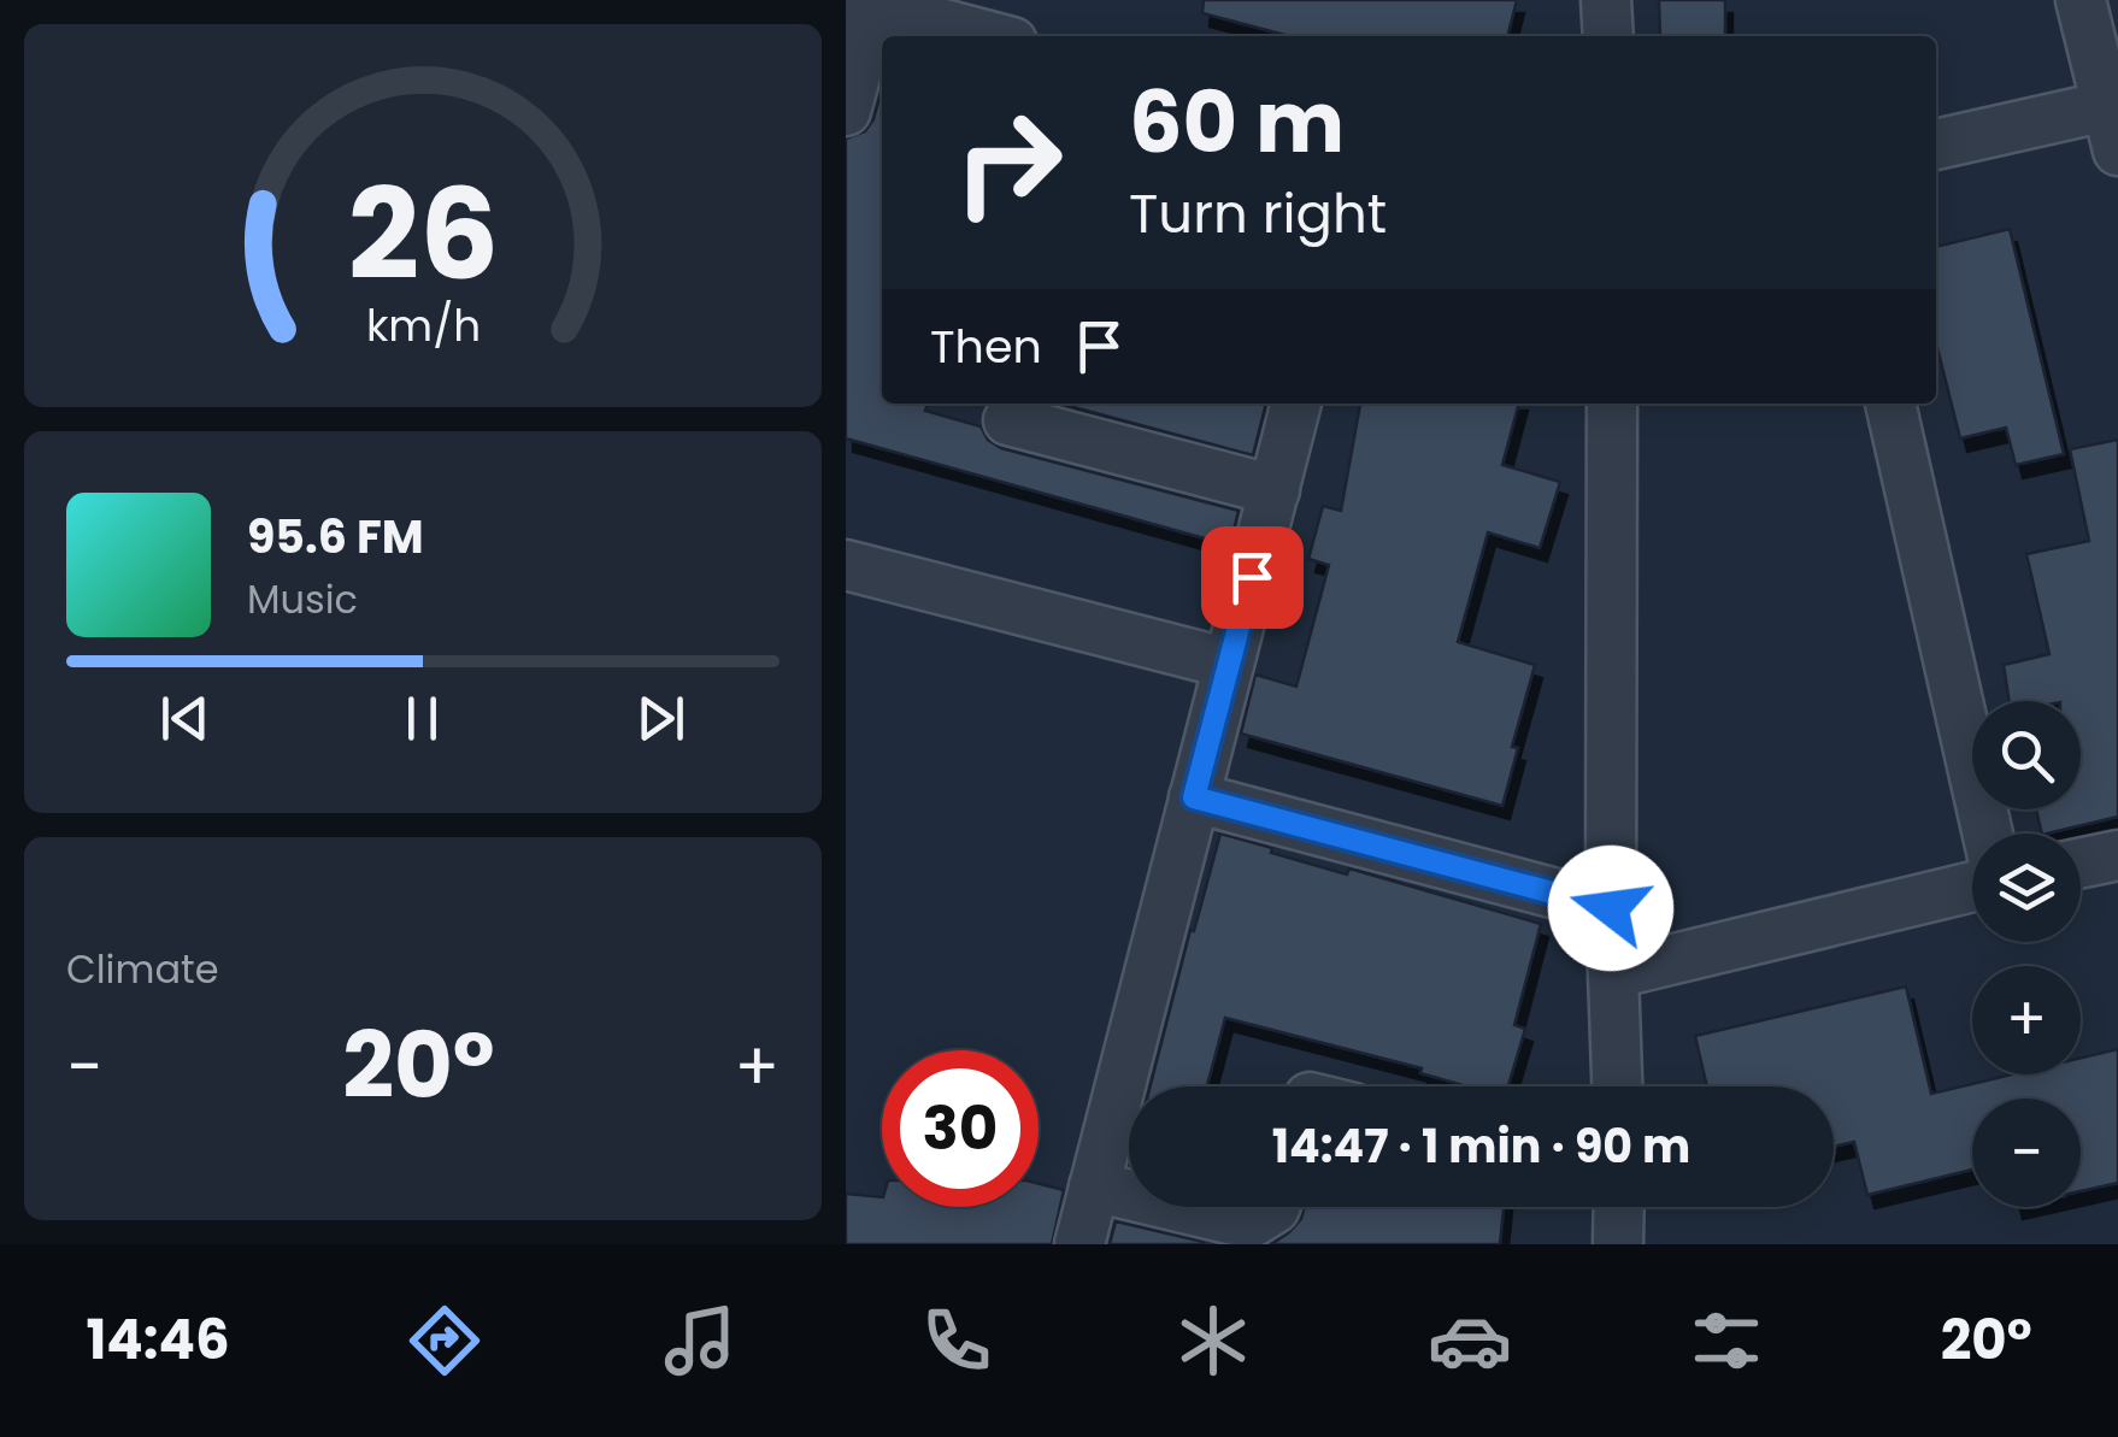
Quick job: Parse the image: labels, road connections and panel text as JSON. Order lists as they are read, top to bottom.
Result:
{
  "page": {
    "turn": ["60 m", "Turn right"],
    "then": "Then",
    "song": ["95.6 FM", "Music"],
    "map_buttons": ["+", "−"],
    "tile": "Climate",
    "heat": ["−", "20°", "+"],
    "limit": "30",
    "trip": "14:47 · 1 min · 90 m",
    "tabs": ["14:46", "20°"],
    "gauge": ["26", "km/h"]
  }
}
